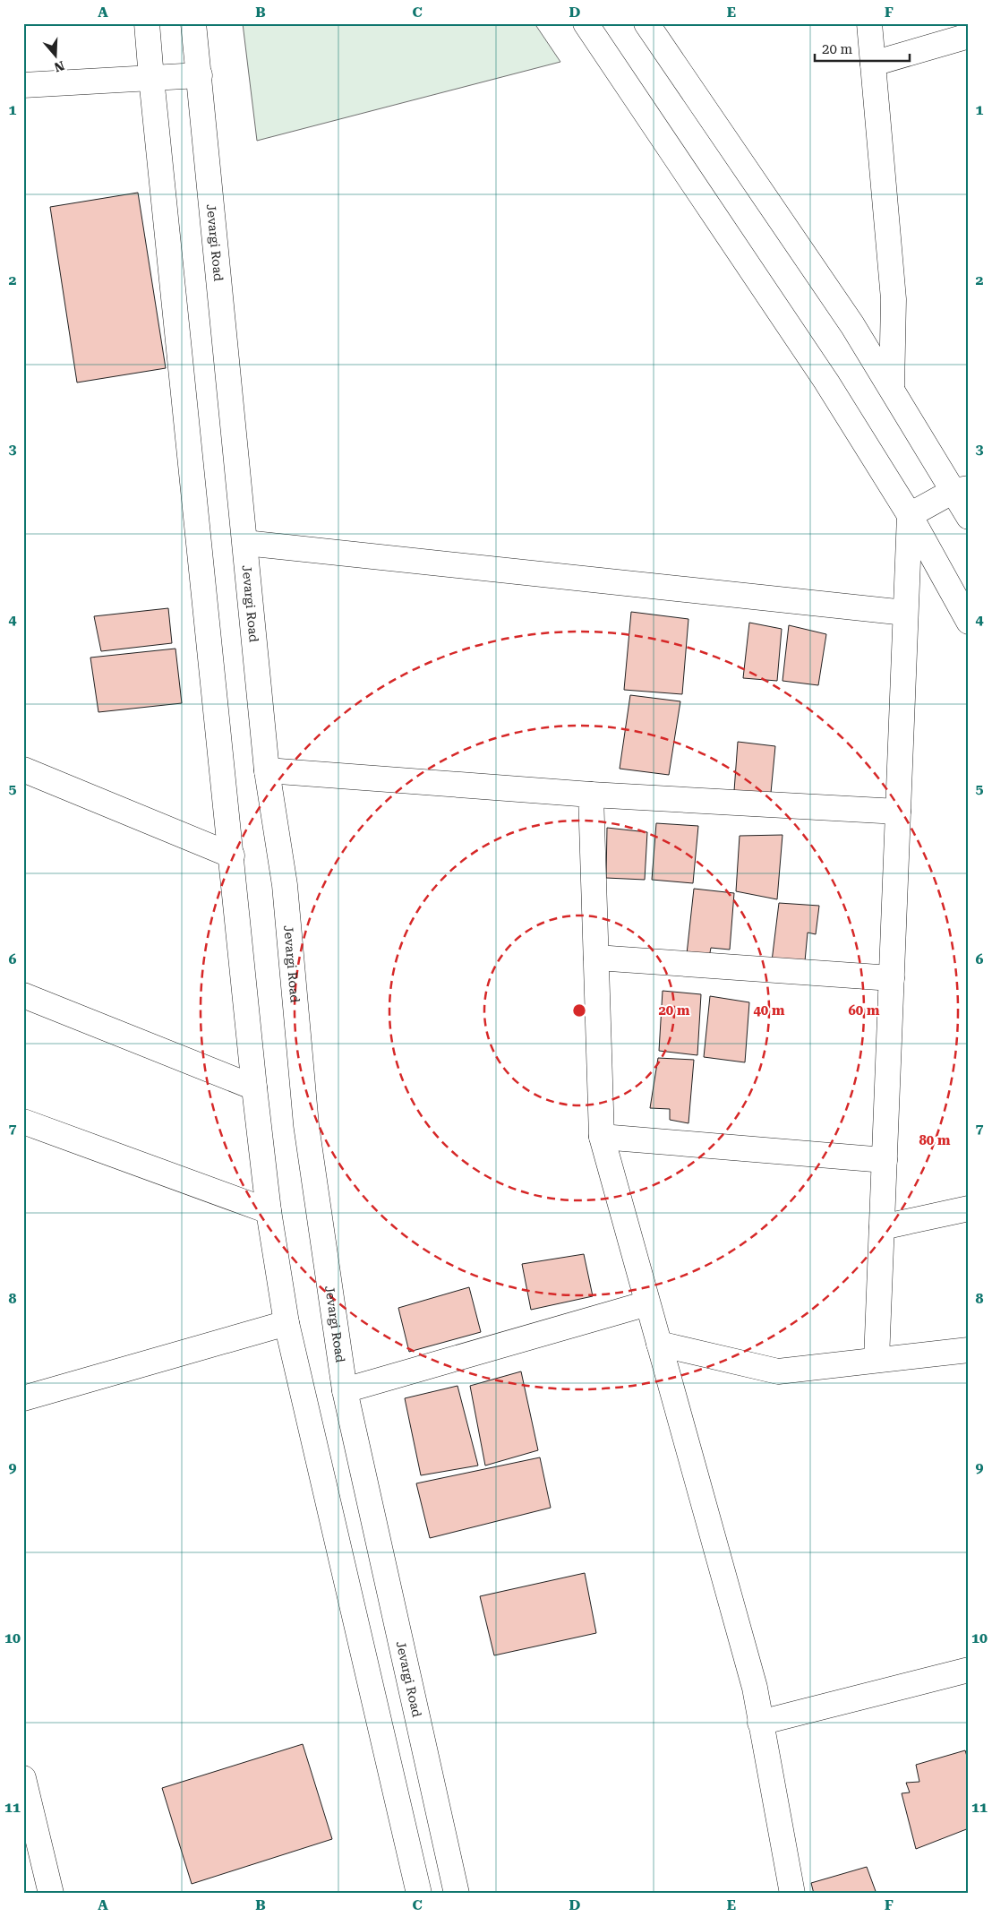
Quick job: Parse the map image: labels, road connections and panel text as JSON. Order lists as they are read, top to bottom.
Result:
{
  "streets": {
    "street": ["Jevargi Road"]
  },
  "scale_bar": "20 m",
  "north": "bottom",
  "grid": {
    "columns": [
      "A",
      "B",
      "C",
      "D",
      "E",
      "F"
    ],
    "rows": [
      "1",
      "2",
      "3",
      "4",
      "5",
      "6",
      "7",
      "8",
      "9",
      "10",
      "11"
    ]
  },
  "rings": [
    "20 m",
    "40 m",
    "60 m",
    "80 m"
  ]
}
